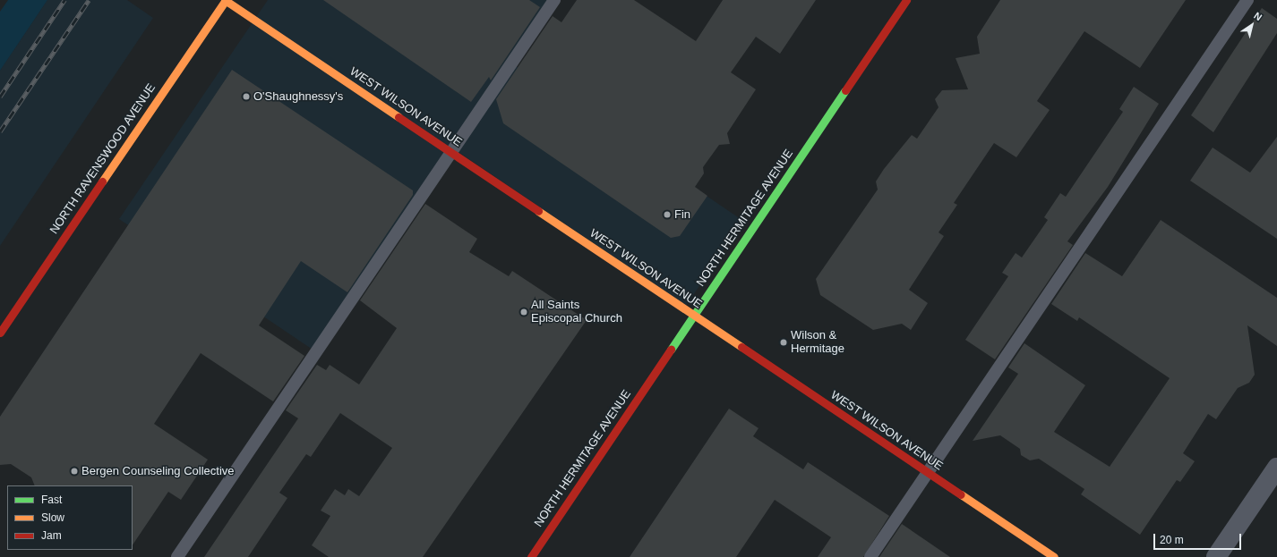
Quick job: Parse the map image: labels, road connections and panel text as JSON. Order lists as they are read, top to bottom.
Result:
{
  "streets": {
    "street": ["WEST WILSON AVENUE", "NORTH RAVENSWOOD AVENUE", "NORTH HERMITAGE AVENUE"]
  },
  "crossings": [
    ["WEST WILSON AVENUE", "NORTH RAVENSWOOD AVENUE"],
    ["WEST WILSON AVENUE", "NORTH HERMITAGE AVENUE"]
  ],
  "places": [
    "O'Shaughnessy's",
    "Fin",
    "All Saints Episcopal Church",
    "Wilson & Hermitage",
    "Bergen Counseling Collective"
  ],
  "legend": ["Fast", "Slow", "Jam"],
  "scale_bar": "20 m",
  "north": "top right"
}
